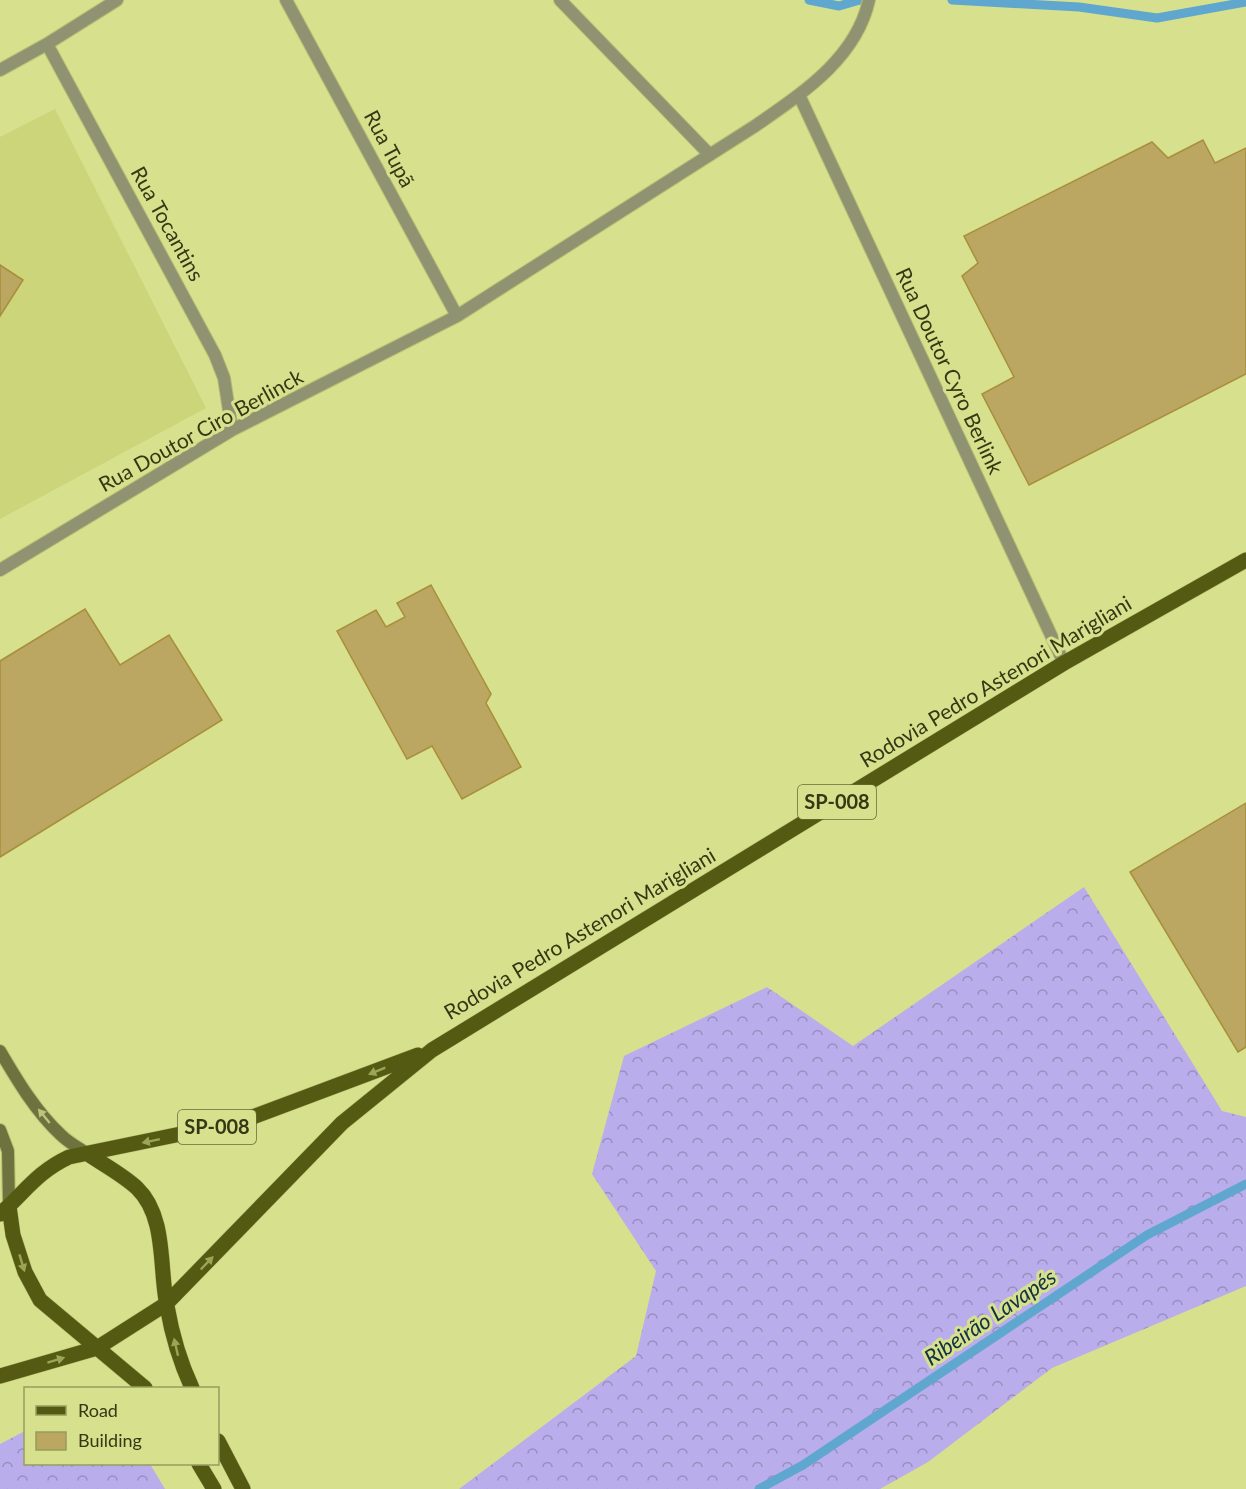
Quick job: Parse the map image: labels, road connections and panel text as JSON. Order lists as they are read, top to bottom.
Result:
{
  "streets": {
    "main road": ["Rodovia Pedro Astenori Marigliani", "SP-008"],
    "street": [
      "Rua Tupã",
      "Rua Tocantins",
      "Rua Doutor Cyro Berlink",
      "Rua Doutor Ciro Berlinck"
    ]
  },
  "crossings": [
    ["Rua Tupã", "Rua Doutor Ciro Berlinck"],
    ["Rua Tocantins", "Rua Doutor Ciro Berlinck"],
    ["Rua Doutor Cyro Berlink", "Rua Doutor Ciro Berlinck"],
    ["Rua Doutor Cyro Berlink", "Rodovia Pedro Astenori Marigliani"]
  ],
  "water": ["Ribeirão Lavapés"],
  "legend": ["Road", "Building"]
}
